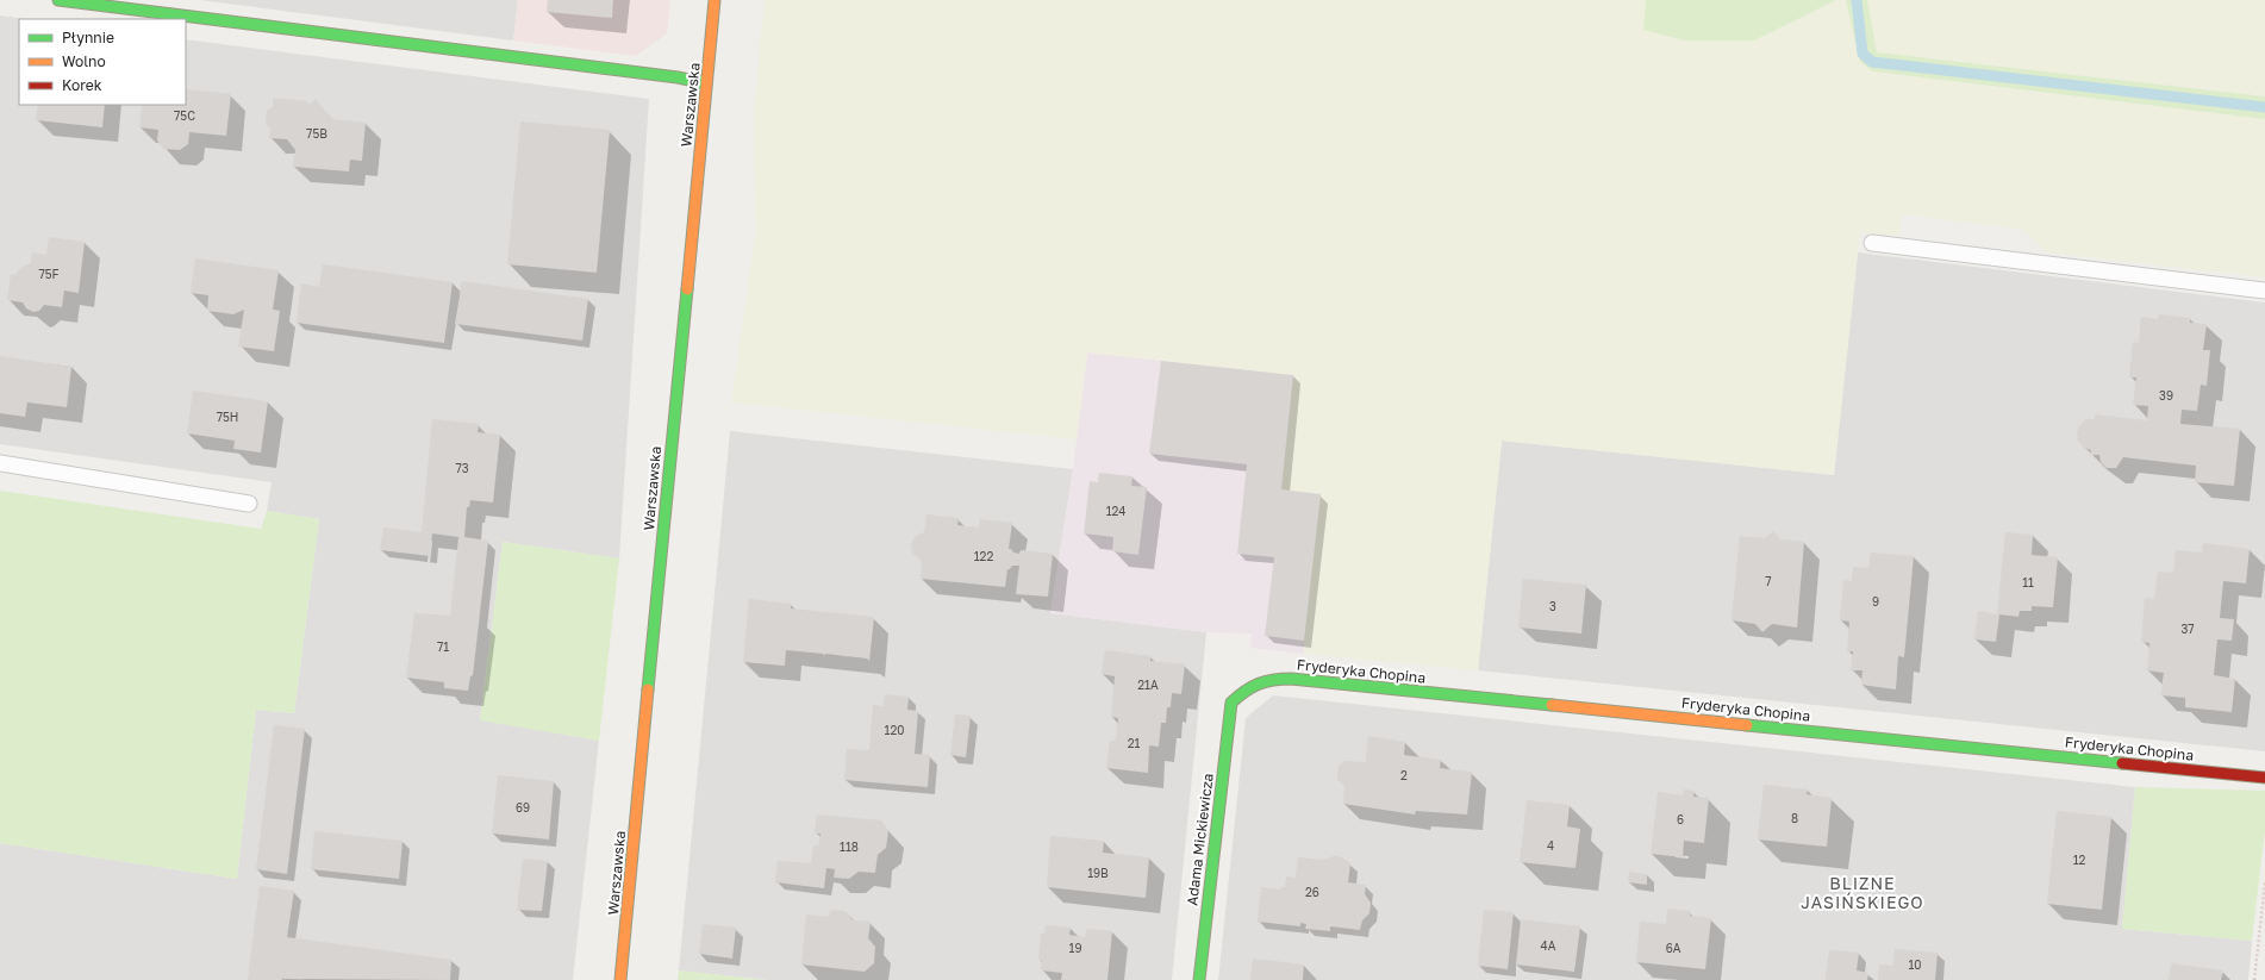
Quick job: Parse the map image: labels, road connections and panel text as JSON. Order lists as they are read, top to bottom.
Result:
{
  "streets": {
    "street": ["Warszawska", "Fryderyka Chopina", "Adama Mickiewicza"]
  },
  "crossings": [
    ["Fryderyka Chopina", "Adama Mickiewicza"]
  ],
  "districts": ["BLIZNE JASIŃSKIEGO"],
  "house_numbers": [
    "75C",
    "75B",
    "75F",
    "39",
    "75H",
    "73",
    "124",
    "122",
    "7",
    "11",
    "9",
    "3",
    "37",
    "71",
    "21A",
    "120",
    "21",
    "2",
    "69",
    "8",
    "6",
    "4",
    "118",
    "12",
    "19B",
    "26",
    "4A",
    "19",
    "6A",
    "10"
  ],
  "legend": ["Płynnie", "Wolno", "Korek"]
}
